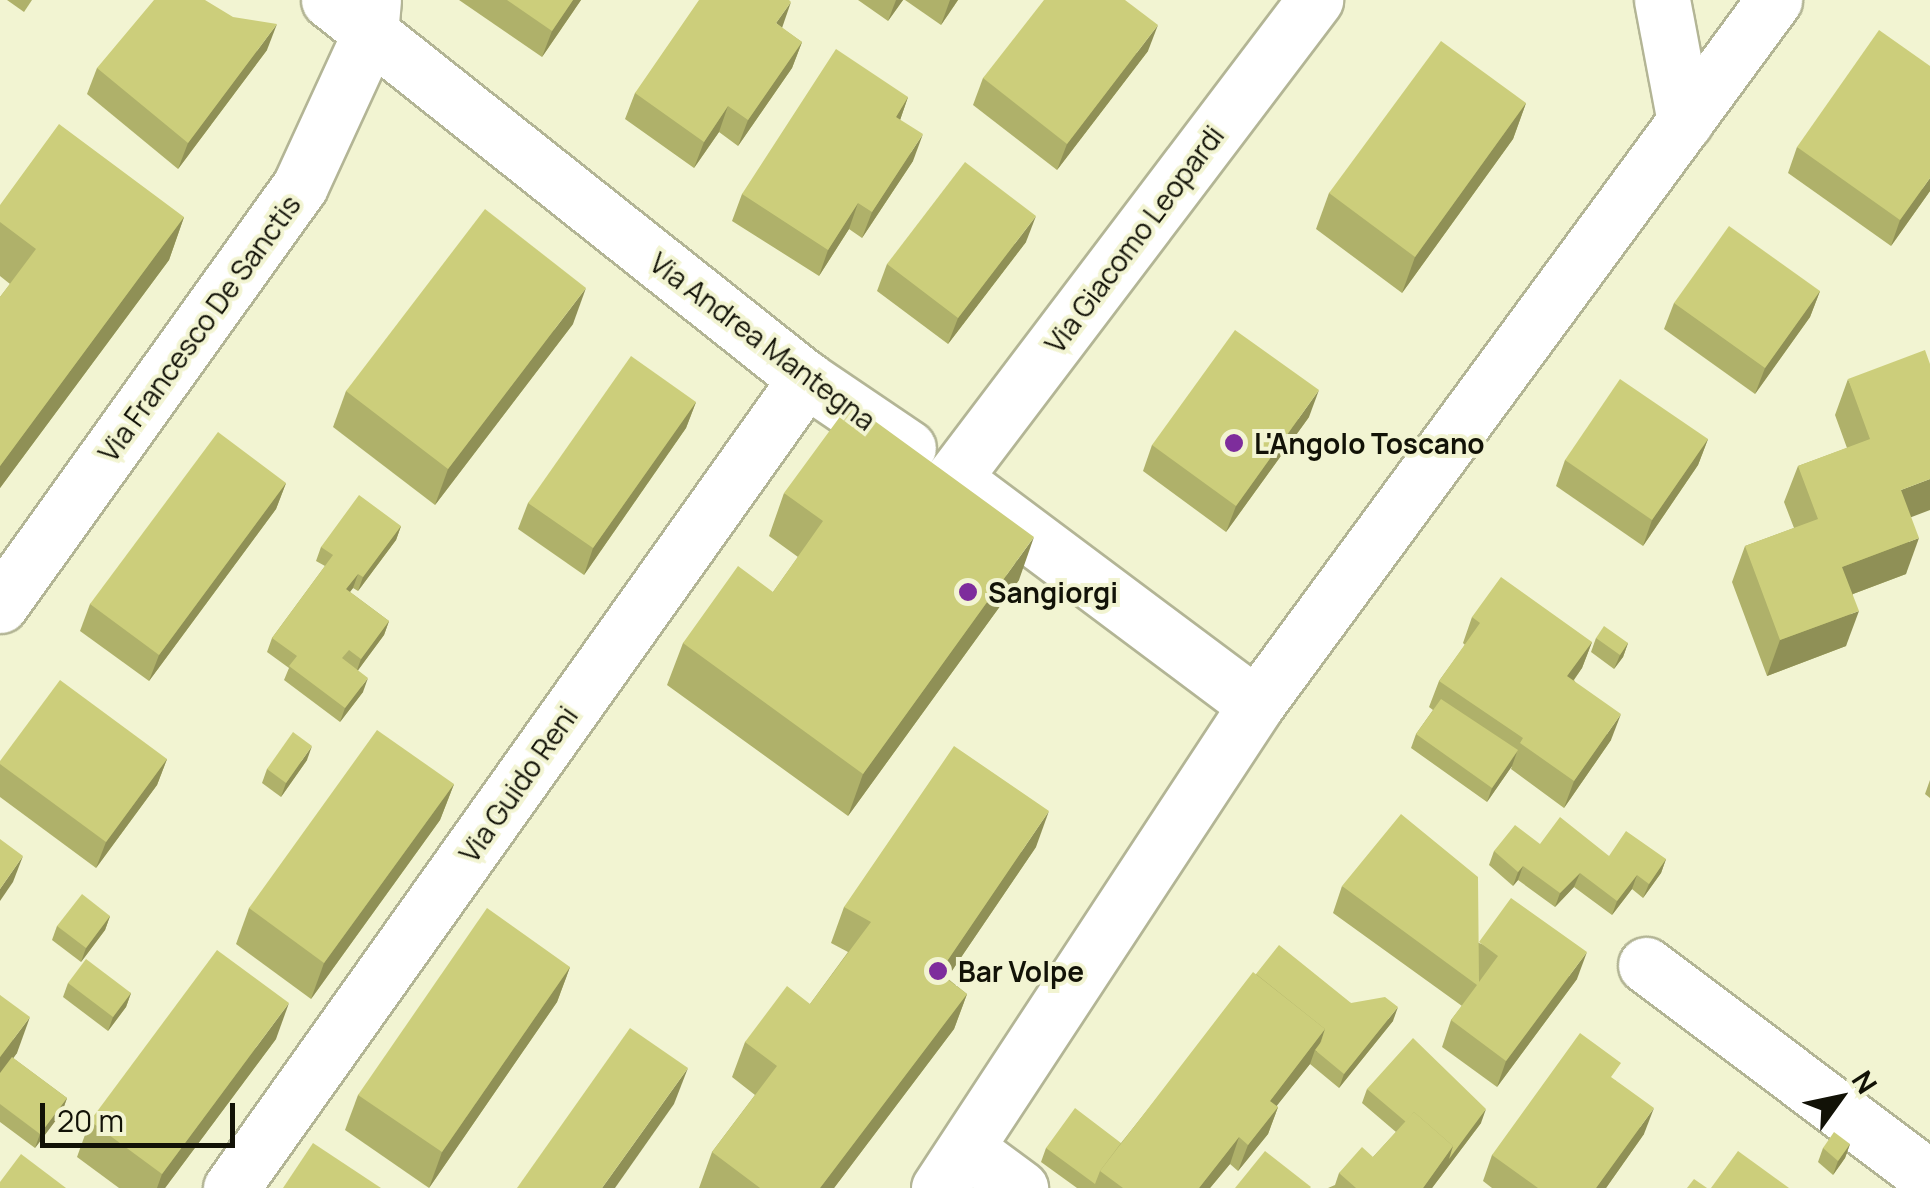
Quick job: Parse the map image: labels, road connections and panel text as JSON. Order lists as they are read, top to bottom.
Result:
{
  "streets": {
    "street": [
      "Via Giacomo Leopardi",
      "Via Francesco De Sanctis",
      "Via Andrea Mantegna",
      "Via Guido Reni"
    ]
  },
  "crossings": [
    ["Via Giacomo Leopardi", "Via Andrea Mantegna"],
    ["Via Francesco De Sanctis", "Via Andrea Mantegna"],
    ["Via Andrea Mantegna", "Via Guido Reni"]
  ],
  "places": ["L'Angolo Toscano", "Sangiorgi", "Bar Volpe"],
  "scale_bar": "20 m",
  "north": "top right"
}
